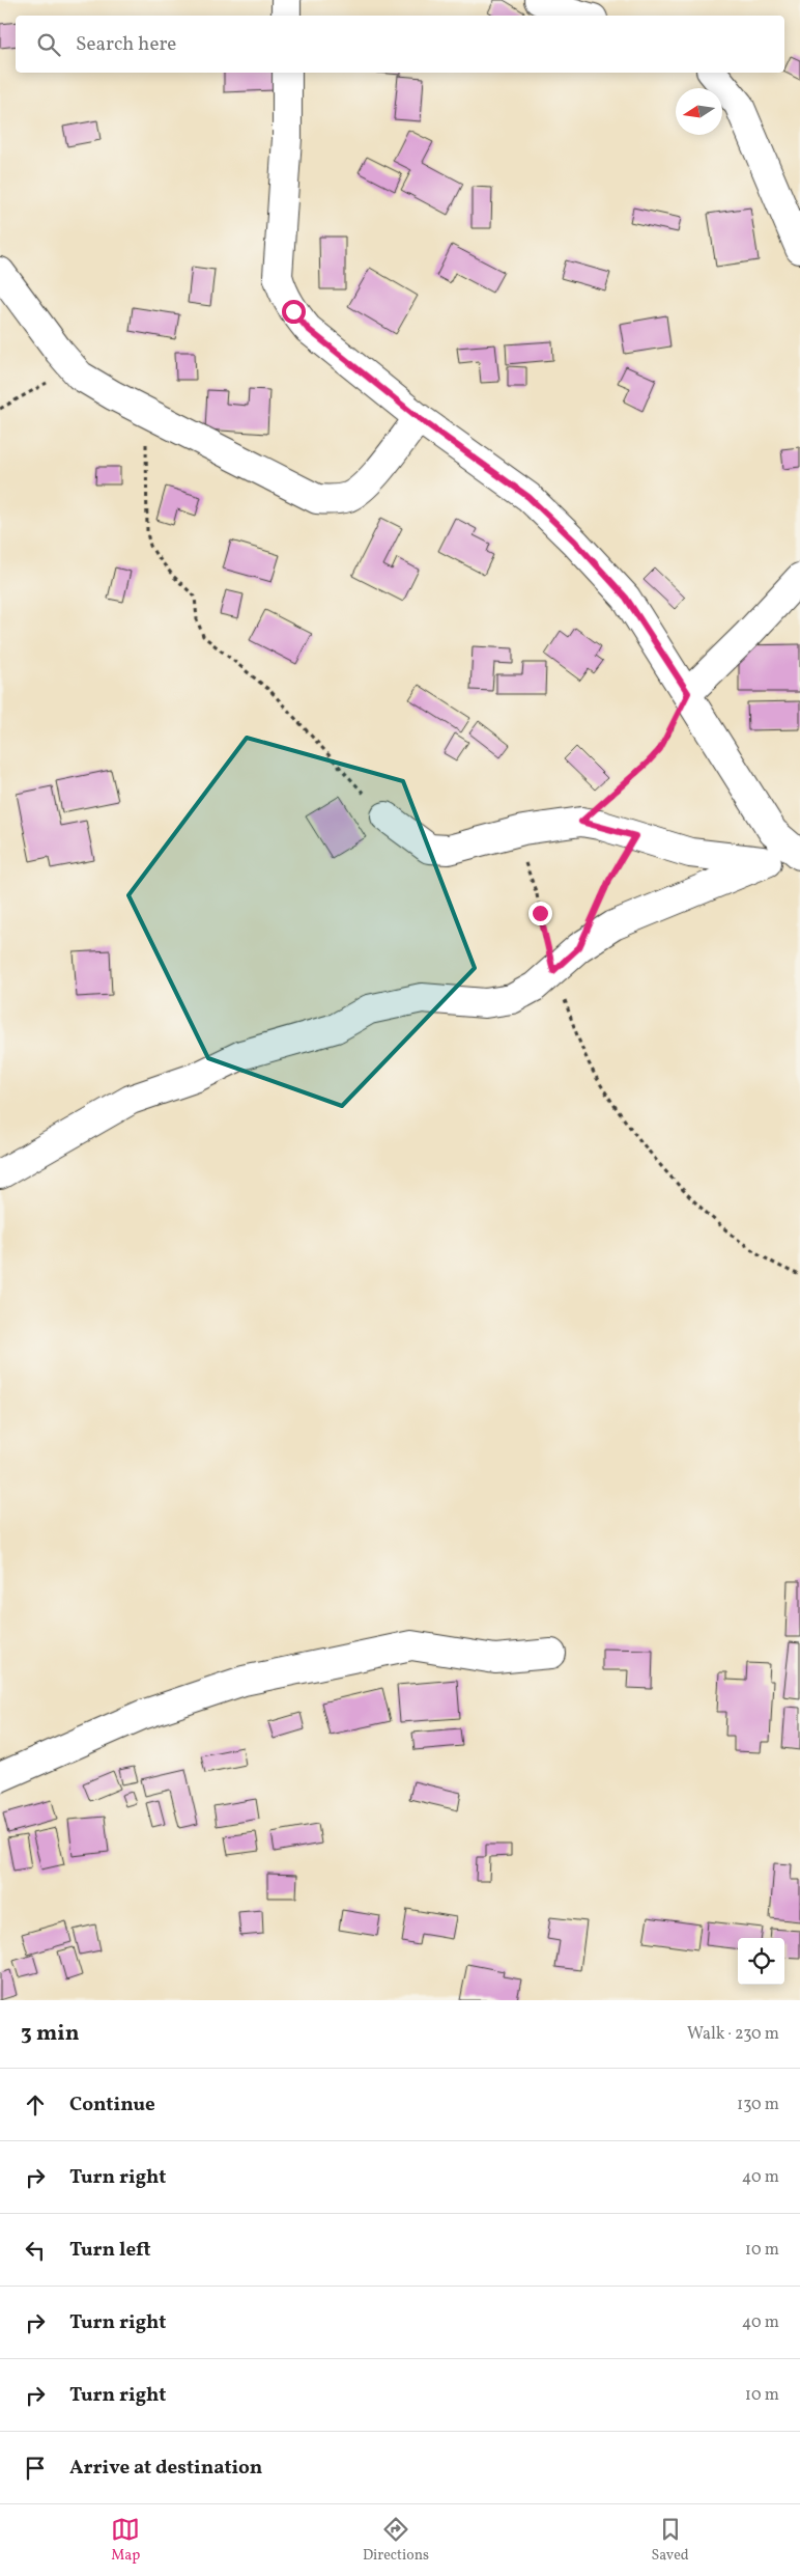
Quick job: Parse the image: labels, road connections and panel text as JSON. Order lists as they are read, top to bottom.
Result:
{
  "north": "left",
  "page": {
    "search": "Search here",
    "heading": ["3 min", "Walk · 230 m"],
    "list": [
      ["Continue", "130 m"],
      ["Turn right", "40 m"],
      ["Turn left", "10 m"],
      ["Turn right", "40 m"],
      ["Turn right", "10 m"],
      "Arrive at destination"
    ],
    "nav": ["Map", "Directions", "Saved"]
  }
}
